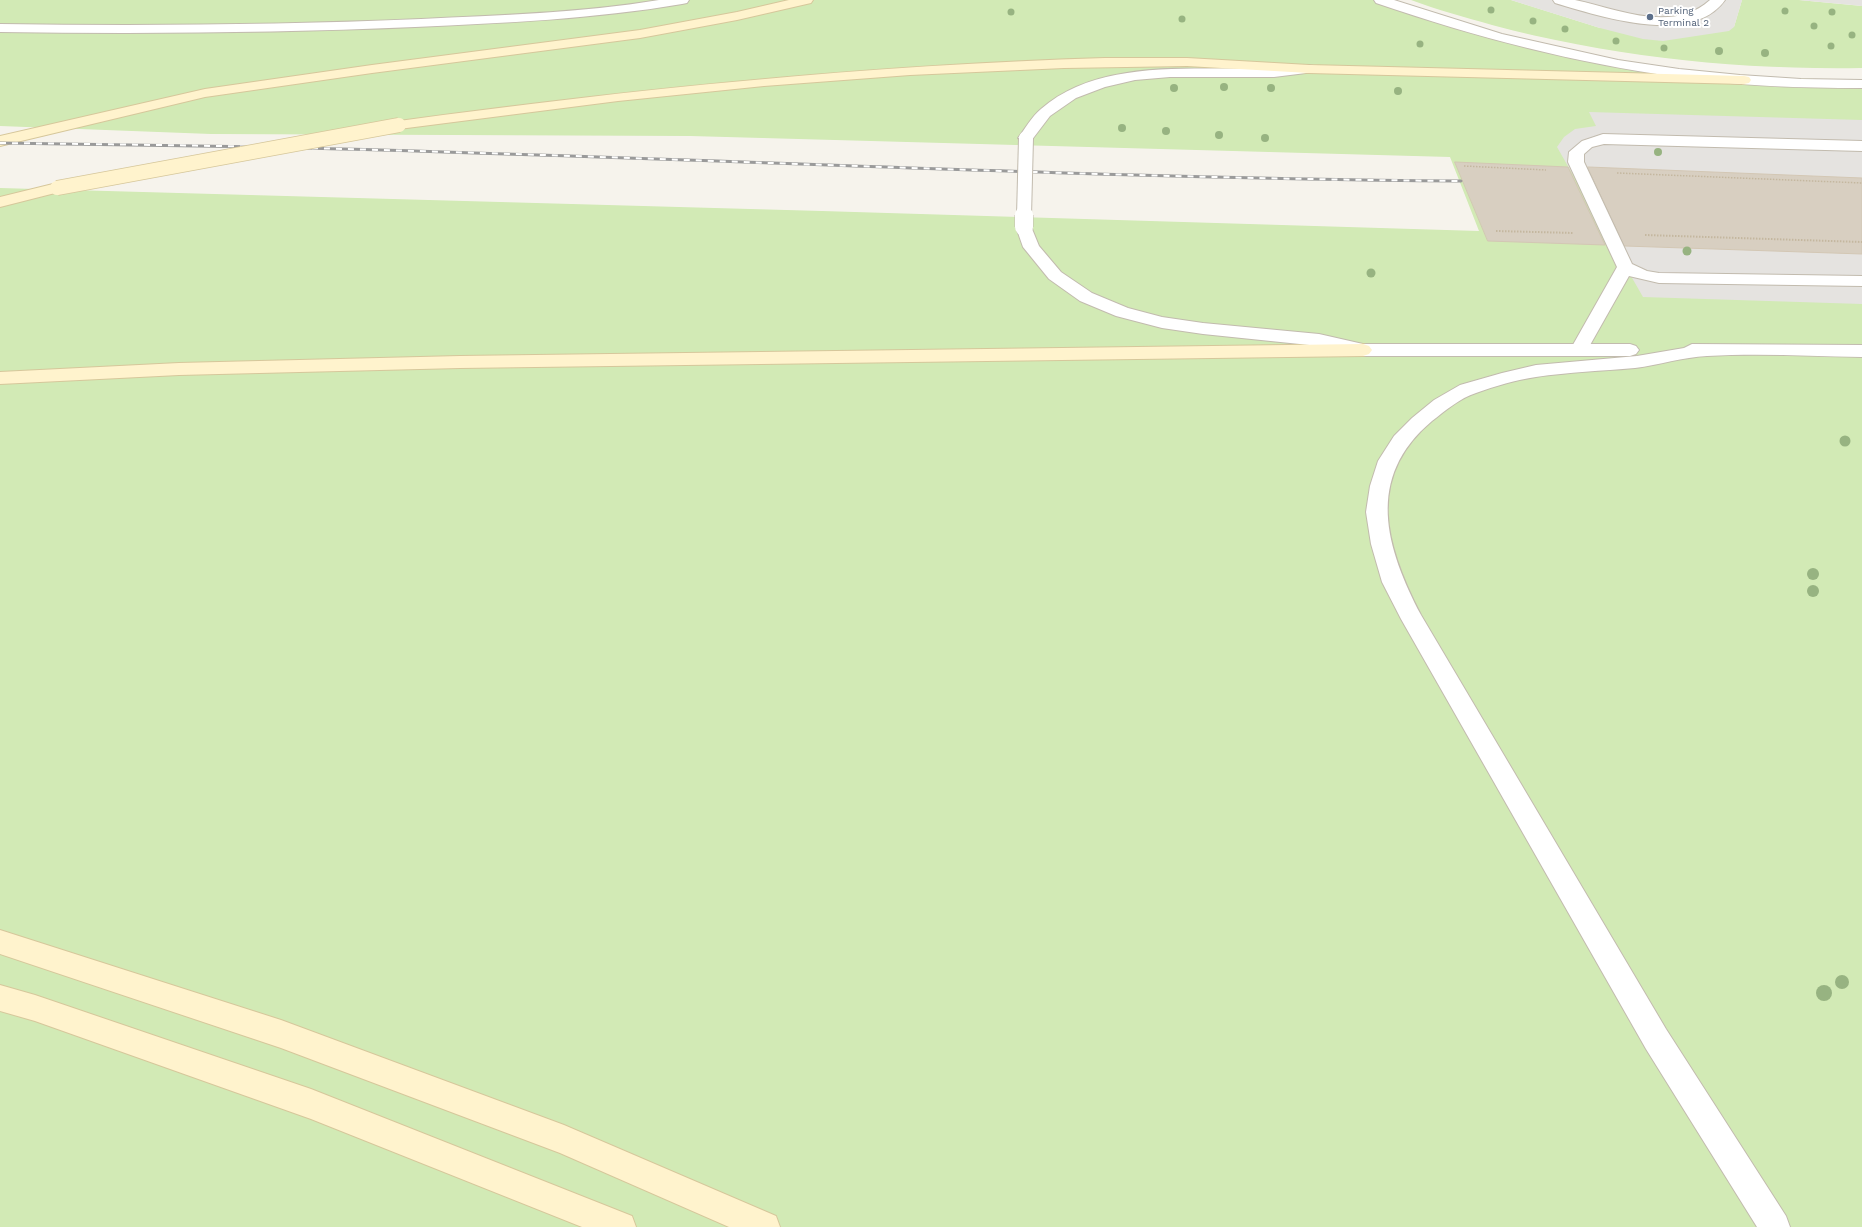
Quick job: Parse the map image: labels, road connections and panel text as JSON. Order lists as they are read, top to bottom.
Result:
{
  "places": ["Parking Terminal 2"]
}
